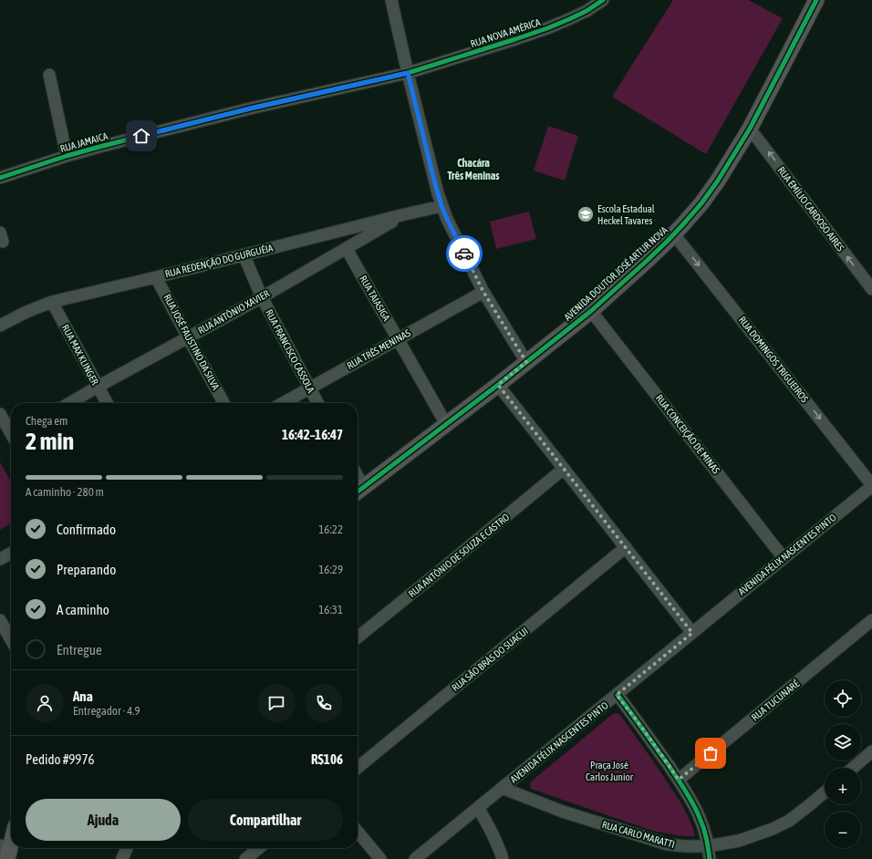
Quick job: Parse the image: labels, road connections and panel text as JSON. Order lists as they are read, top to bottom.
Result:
{
  "streets": {
    "main road": ["AVENIDA DOUTOR JOSÉ ARTUR NOVA"],
    "street": [
      "RUA NOVA AMÉRICA",
      "RUA JAMAICA",
      "RUA EMÍLIO CARDOSO AIRES",
      "RUA REDENÇÃO DO GURGUÉIA",
      "RUA TAIASIGA",
      "RUA ANTÔNIO XAVIER",
      "RUA JOSÉ FAUSTINO DA SILVA",
      "RUA TRÊS MENINAS",
      "RUA FRANCISCO CASSOLA",
      "RUA MAX KLINGER",
      "RUA DOMINGOS TRIGUEIROS",
      "RUA CONCEIÇÃO DE MINAS",
      "AVENIDA FÉLIX NASCENTES PINTO",
      "RUA ANTÔNIO DE SOUZA E CASTRO",
      "RUA SÃO BRÁS DO SUACUI",
      "RUA TUCUNARÉ",
      "RUA CARLO MARATTI"
    ]
  },
  "crossings": [
    ["RUA NOVA AMÉRICA", "RUA JAMAICA"],
    ["RUA EMÍLIO CARDOSO AIRES", "AVENIDA DOUTOR JOSÉ ARTUR NOVA"],
    ["RUA REDENÇÃO DO GURGUÉIA", "RUA ANTÔNIO XAVIER"],
    ["RUA REDENÇÃO DO GURGUÉIA", "RUA JOSÉ FAUSTINO DA SILVA"],
    ["RUA REDENÇÃO DO GURGUÉIA", "RUA FRANCISCO CASSOLA"],
    ["RUA REDENÇÃO DO GURGUÉIA", "RUA MAX KLINGER"],
    ["AVENIDA DOUTOR JOSÉ ARTUR NOVA", "RUA TAIASIGA"],
    ["AVENIDA DOUTOR JOSÉ ARTUR NOVA", "RUA DOMINGOS TRIGUEIROS"],
    ["AVENIDA DOUTOR JOSÉ ARTUR NOVA", "RUA CONCEIÇÃO DE MINAS"],
    ["RUA TAIASIGA", "RUA ANTÔNIO XAVIER"],
    ["RUA TAIASIGA", "RUA TRÊS MENINAS"],
    ["RUA ANTÔNIO XAVIER", "RUA JOSÉ FAUSTINO DA SILVA"],
    ["RUA ANTÔNIO XAVIER", "RUA FRANCISCO CASSOLA"],
    ["RUA ANTÔNIO XAVIER", "RUA MAX KLINGER"],
    ["RUA TRÊS MENINAS", "RUA FRANCISCO CASSOLA"],
    ["RUA DOMINGOS TRIGUEIROS", "AVENIDA FÉLIX NASCENTES PINTO"],
    ["RUA CONCEIÇÃO DE MINAS", "AVENIDA FÉLIX NASCENTES PINTO"],
    ["AVENIDA FÉLIX NASCENTES PINTO", "RUA CARLO MARATTI"]
  ],
  "one_way": ["RUA EMÍLIO CARDOSO AIRES", "RUA DOMINGOS TRIGUEIROS"],
  "districts": ["Chacára Três Meninas"],
  "parks": ["Praça José Carlos Junior"],
  "places": {
    "school or university": ["Escola Estadual Heckel Tavares"]
  },
  "page": {
    "heading": ["2 min", "Chega em", "16:42–16:47"],
    "panel": [
      "Ana",
      "Entregador · 4.9",
      "Pedido #9976",
      "R$106"
    ],
    "bar": "A caminho · 280 m",
    "list": [
      ["Confirmado", "16:22"],
      ["Preparando", "16:29"],
      ["A caminho", "16:31"],
      "Entregue"
    ],
    "map_buttons": ["+", "−"],
    "buttons": ["Ajuda", "Compartilhar"]
  }
}
